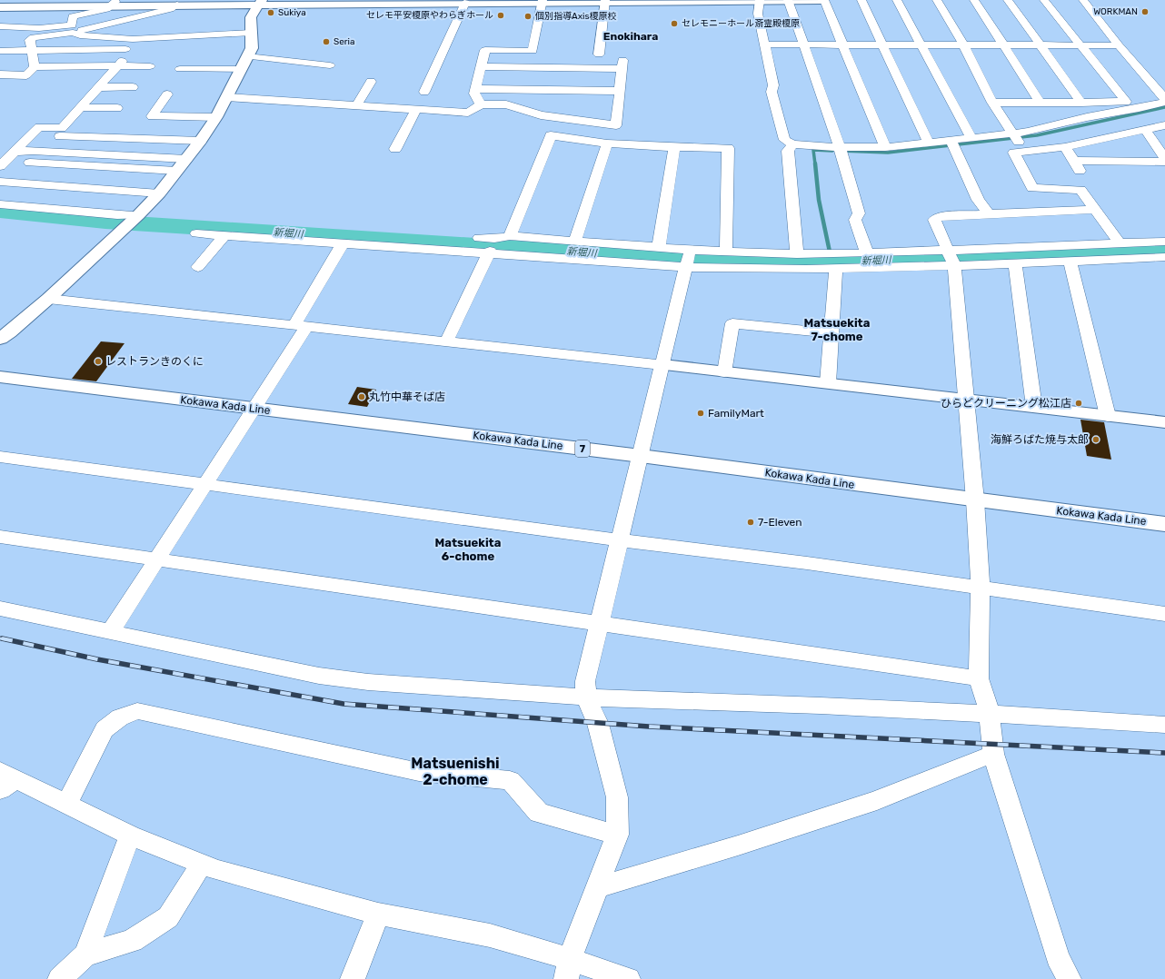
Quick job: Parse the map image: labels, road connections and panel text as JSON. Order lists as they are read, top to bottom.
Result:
{
  "streets": {
    "street": ["Kokawa Kada Line", "7"]
  },
  "districts": [
    "Enokihara",
    "Matsuekita 7-chome",
    "Matsuekita 6-chome",
    "Matsuenishi 2-chome"
  ],
  "water": ["新堀川"],
  "places": [
    "WORKMAN",
    "Sukiya",
    "セレモ平安榎原やわらぎホール",
    "個別指導Axis榎原校",
    "セレモニーホール斎霊殿榎原",
    "Seria",
    "レストランきのくに",
    "丸竹中華そば店",
    "ひらどクリーニング松江店",
    "FamilyMart",
    "海鮮ろばた焼与太郎",
    "7-Eleven"
  ]
}
